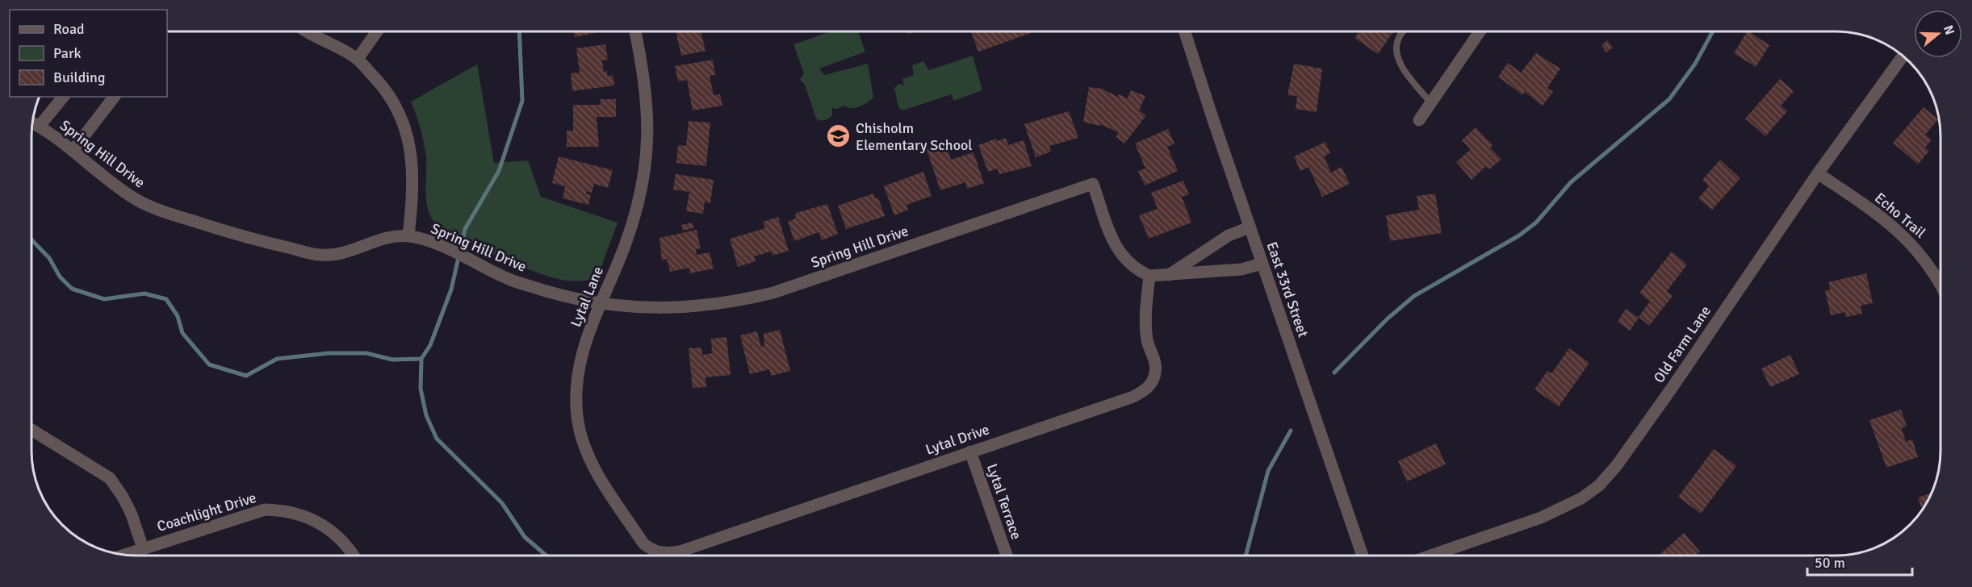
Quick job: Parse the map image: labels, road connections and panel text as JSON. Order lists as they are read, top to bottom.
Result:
{
  "streets": {
    "street": [
      "Spring Hill Drive",
      "Echo Trail",
      "East 33rd Street",
      "Lytal Lane",
      "Old Farm Lane",
      "Lytal Drive",
      "Lytal Terrace",
      "Coachlight Drive"
    ]
  },
  "crossings": [
    ["Spring Hill Drive", "Lytal Lane"],
    ["Spring Hill Drive", "Lytal Drive"],
    ["Echo Trail", "Old Farm Lane"],
    ["Lytal Lane", "Lytal Drive"],
    ["Lytal Drive", "Lytal Terrace"]
  ],
  "places": {
    "school or university": ["Chisholm Elementary School"]
  },
  "legend": ["Road", "Park", "Building"],
  "scale_bar": "50 m",
  "north": "right"
}
